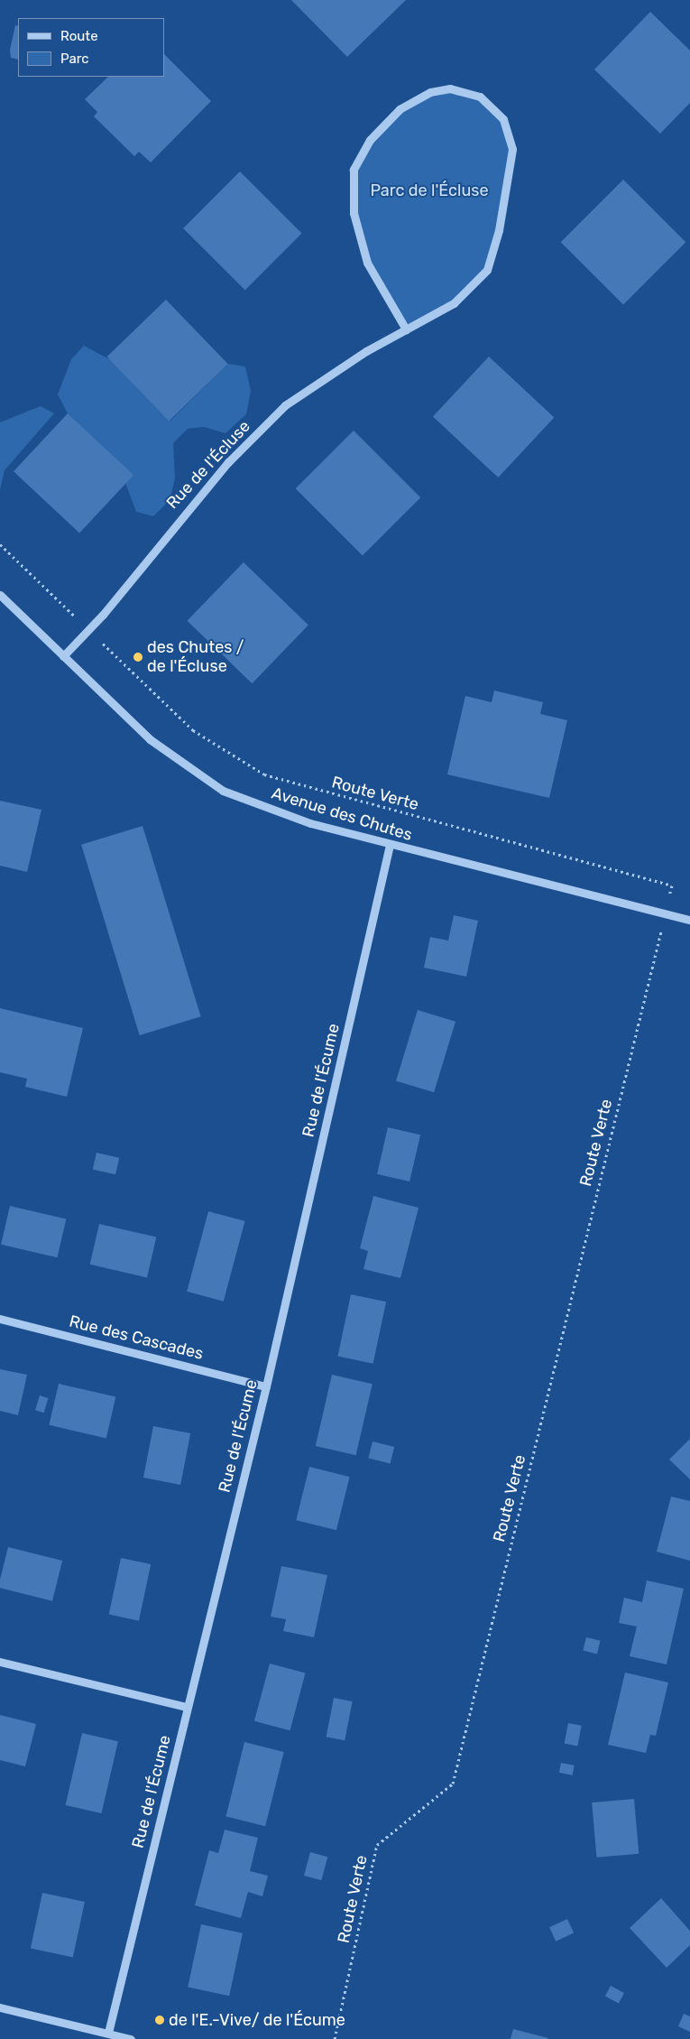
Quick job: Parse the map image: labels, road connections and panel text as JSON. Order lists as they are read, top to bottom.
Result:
{
  "streets": {
    "street": [
      "Rue de l'Écluse",
      "Avenue des Chutes",
      "Rue de l'Écume",
      "Rue des Cascades"
    ],
    "path": ["Route Verte"]
  },
  "crossings": [
    ["Rue de l'Écluse", "Avenue des Chutes"],
    ["Avenue des Chutes", "Rue de l'Écume"],
    ["Rue de l'Écume", "Rue des Cascades"]
  ],
  "parks": ["Parc de l'Écluse"],
  "places": ["des Chutes / de l'Écluse", "de l'E.-Vive/ de l'Écume"],
  "legend": ["Route", "Parc"]
}
